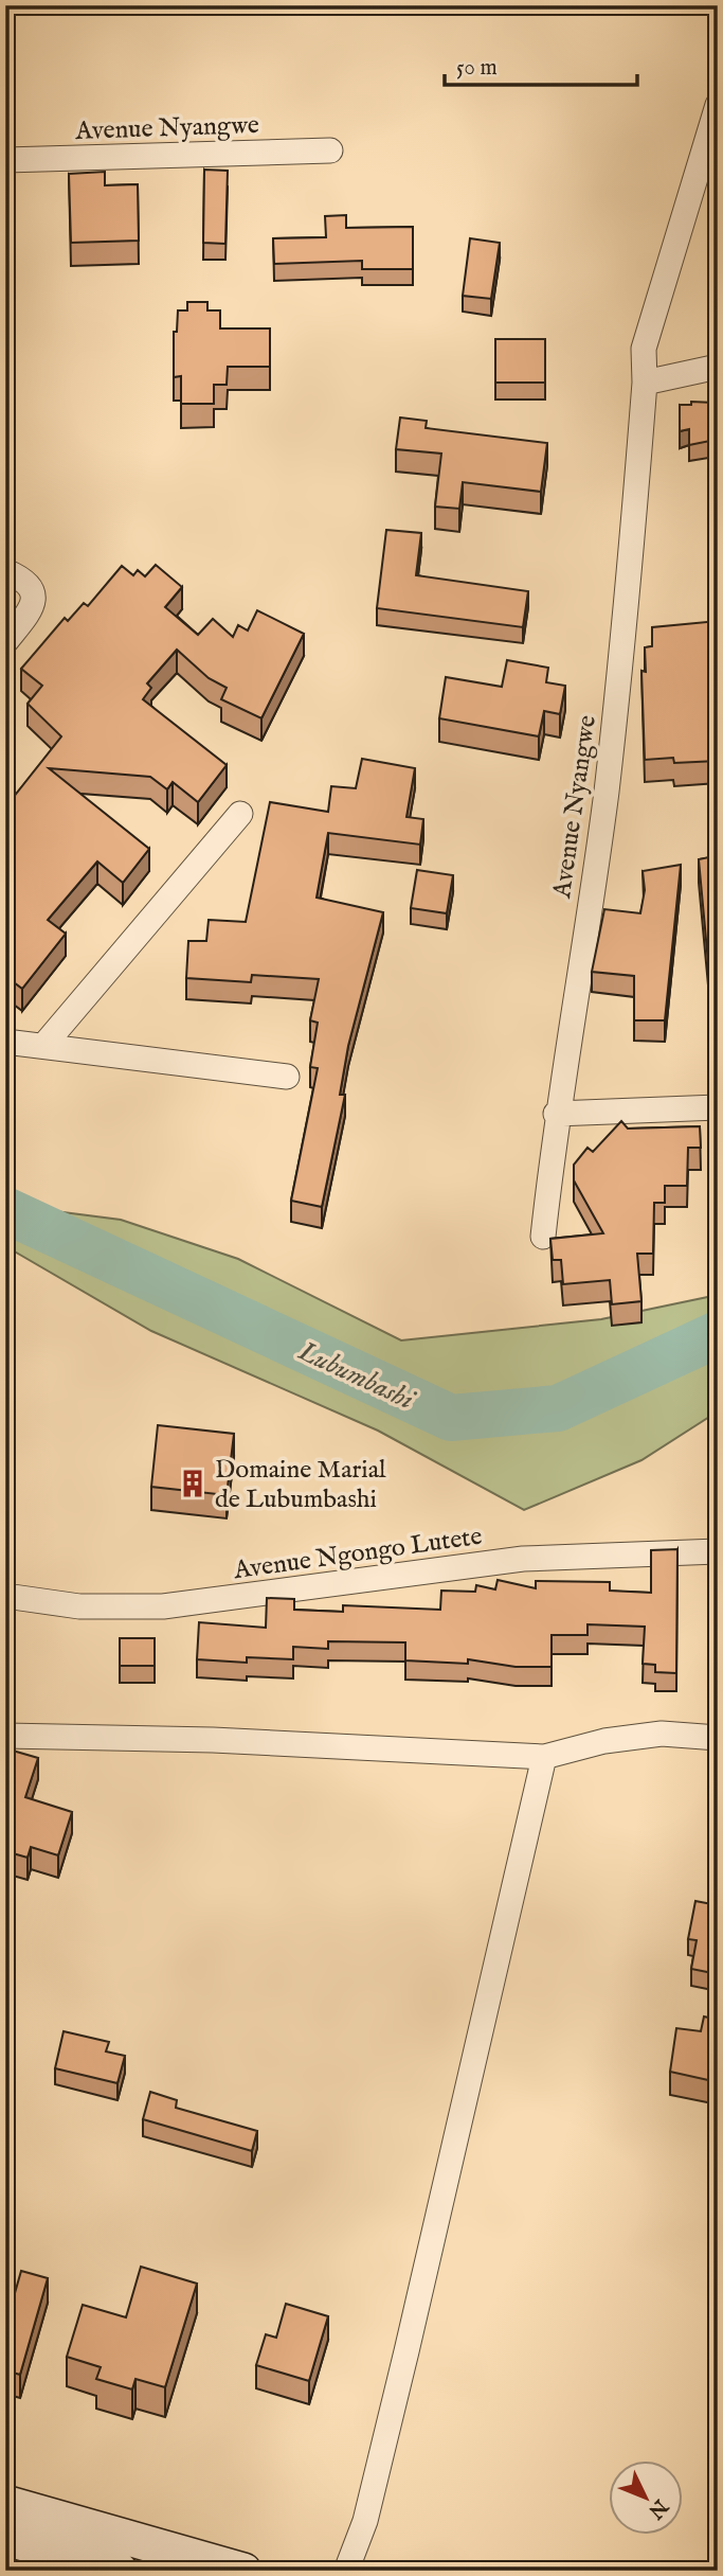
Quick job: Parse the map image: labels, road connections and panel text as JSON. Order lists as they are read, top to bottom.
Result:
{
  "streets": {
    "street": ["Avenue Nyangwe", "Avenue Ngongo Lutete"]
  },
  "water": ["Lubumbashi"],
  "places": {
    "building": ["Domaine Marial de Lubumbashi"]
  },
  "scale_bar": "50 m",
  "north": "bottom right"
}
